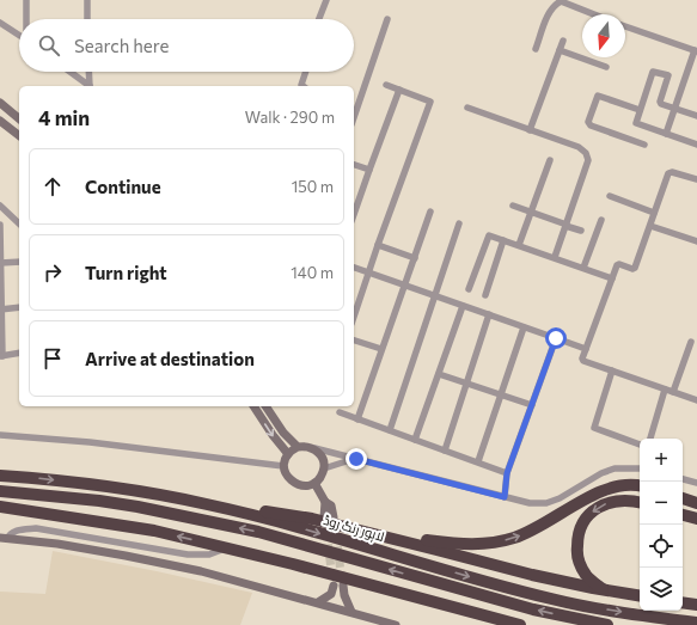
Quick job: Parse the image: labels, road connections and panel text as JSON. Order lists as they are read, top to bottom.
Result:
{
  "streets": {
    "highway": ["لاہور رنگ روڈ"]
  },
  "north": "bottom",
  "page": {
    "search": "Search here",
    "heading": ["4 min", "Walk · 290 m"],
    "list": [
      ["Continue", "150 m"],
      ["Turn right", "140 m"],
      "Arrive at destination"
    ],
    "map_buttons": ["+", "−"]
  }
}
